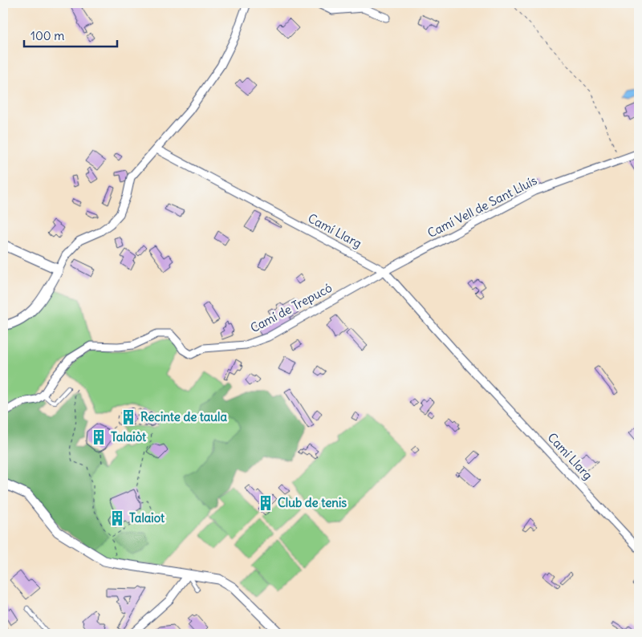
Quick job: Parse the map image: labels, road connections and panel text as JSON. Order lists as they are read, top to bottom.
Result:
{
  "streets": {
    "street": ["Camí Vell de Sant Lluís", "Camí Llarg", "Camí de Trepucó"]
  },
  "crossings": [
    ["Camí Vell de Sant Lluís", "Camí Llarg"],
    ["Camí Vell de Sant Lluís", "Camí de Trepucó"],
    ["Camí Llarg", "Camí de Trepucó"]
  ],
  "places": {
    "building": [
      "Recinte de taula",
      "Talaiòt",
      "Club de tenis",
      "Talaiot"
    ]
  },
  "scale_bar": "100 m"
}
